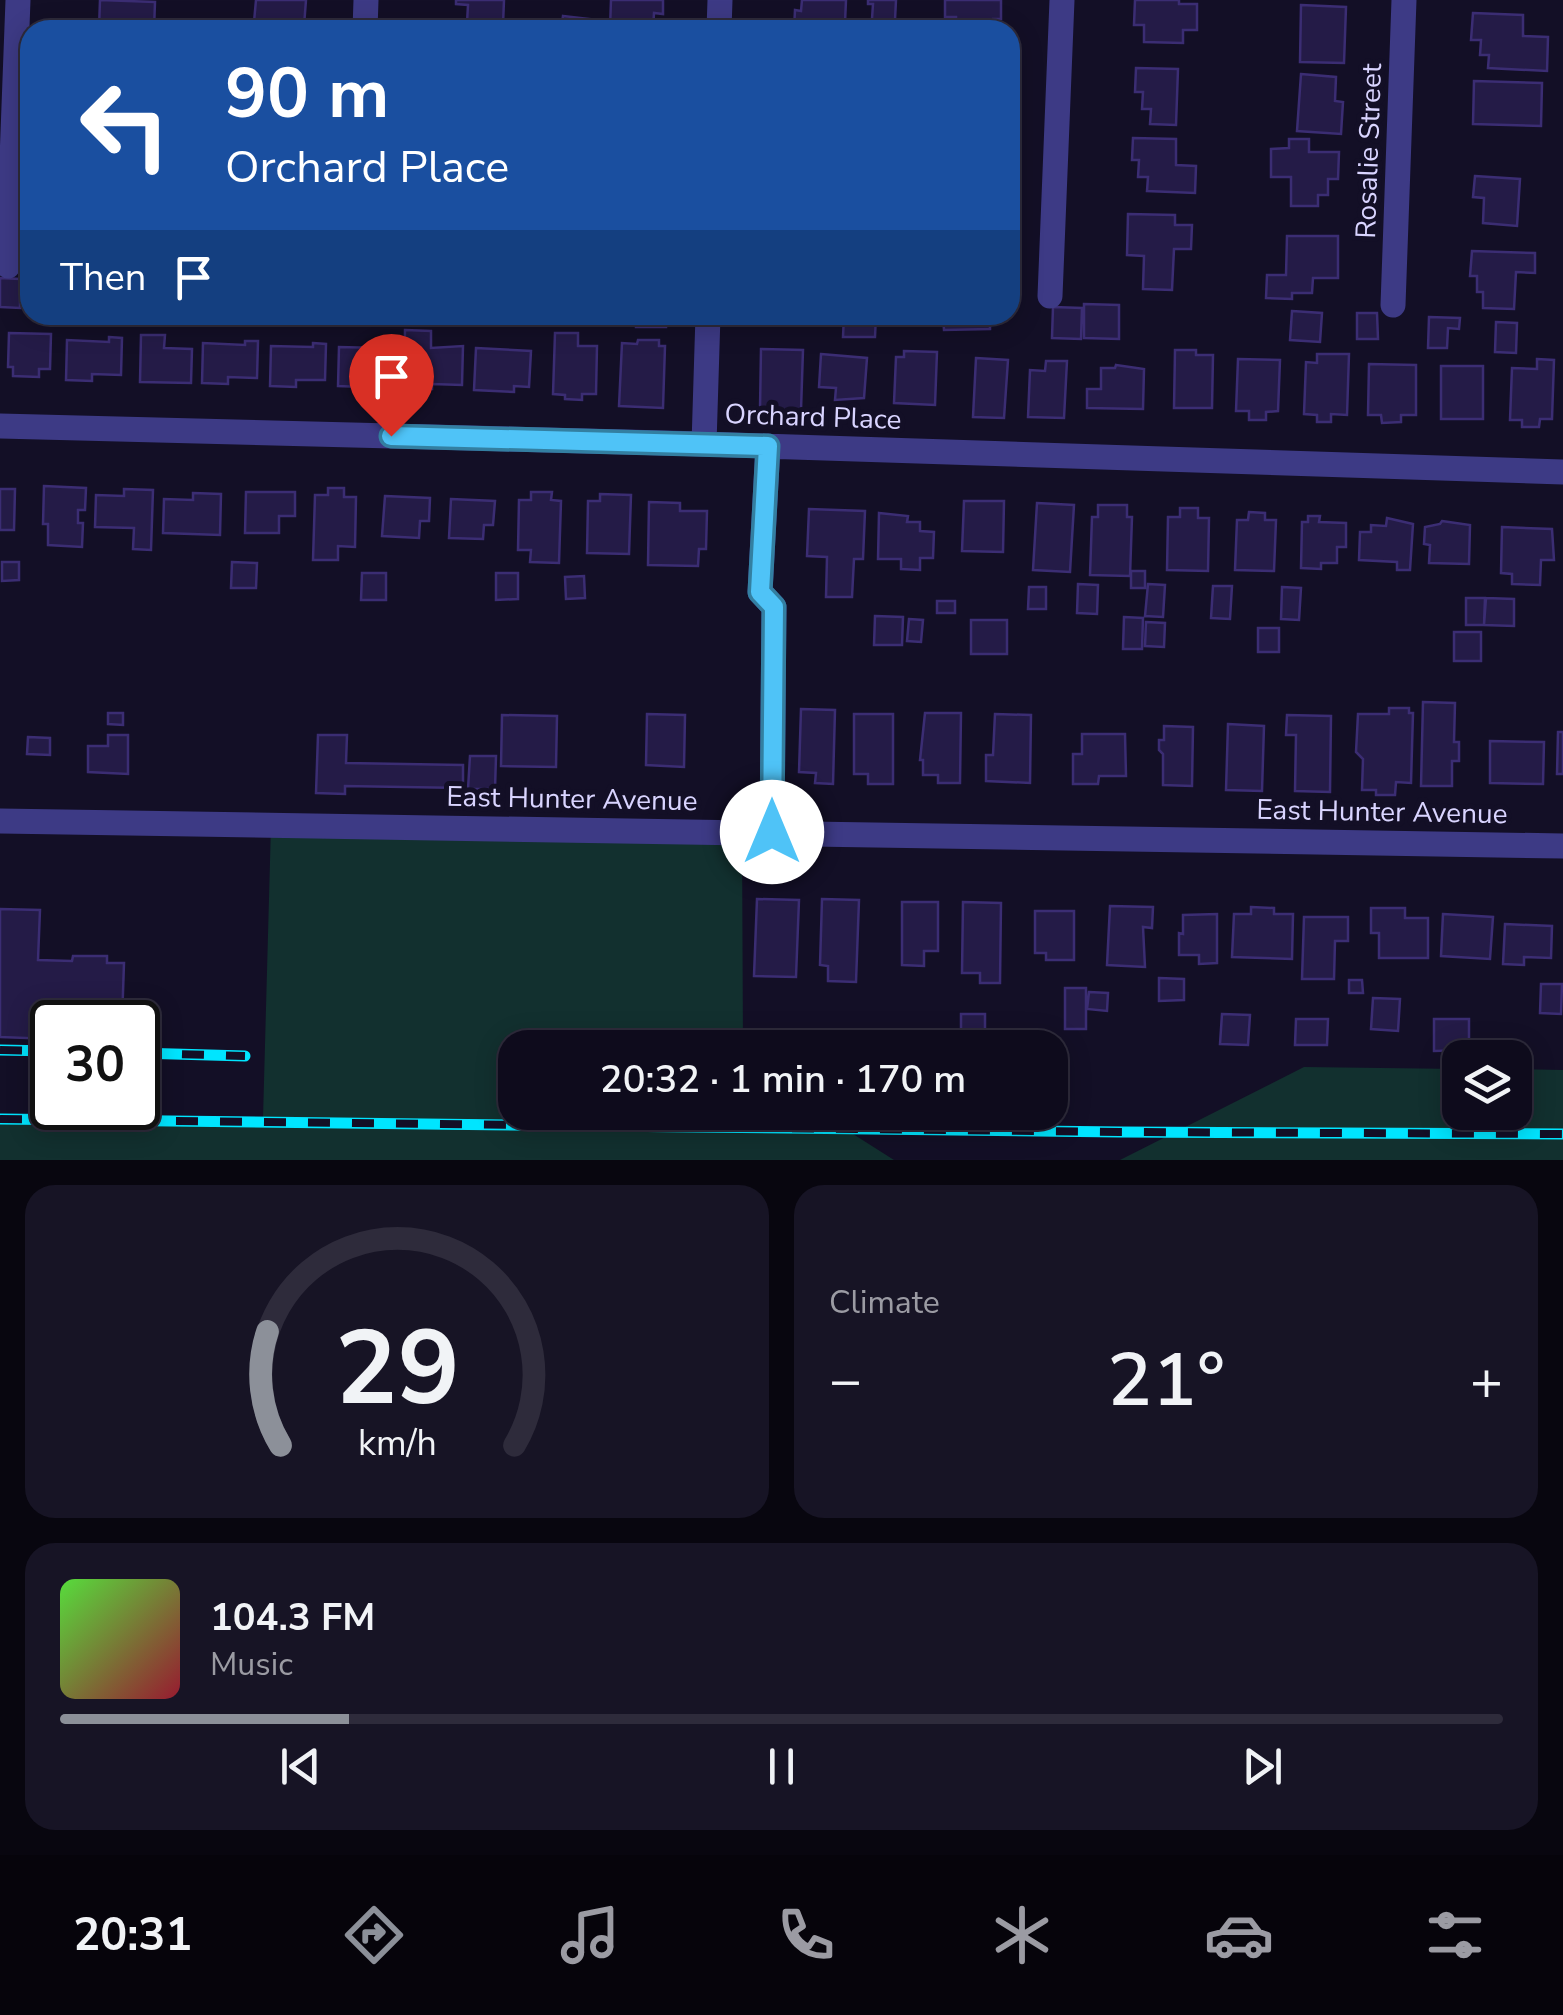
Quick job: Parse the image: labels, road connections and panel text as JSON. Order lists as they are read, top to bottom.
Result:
{
  "streets": {
    "street": ["Rosalie Street", "Orchard Place", "East Hunter Avenue"]
  },
  "page": {
    "turn": ["90 m", "Orchard Place"],
    "then": "Then",
    "limit": "30",
    "trip": "20:32 · 1 min · 170 m",
    "tile": "Climate",
    "heat": ["−", "21°", "+"],
    "song": ["104.3 FM", "Music"],
    "tabs": "20:31",
    "gauge": ["29", "km/h"]
  }
}
